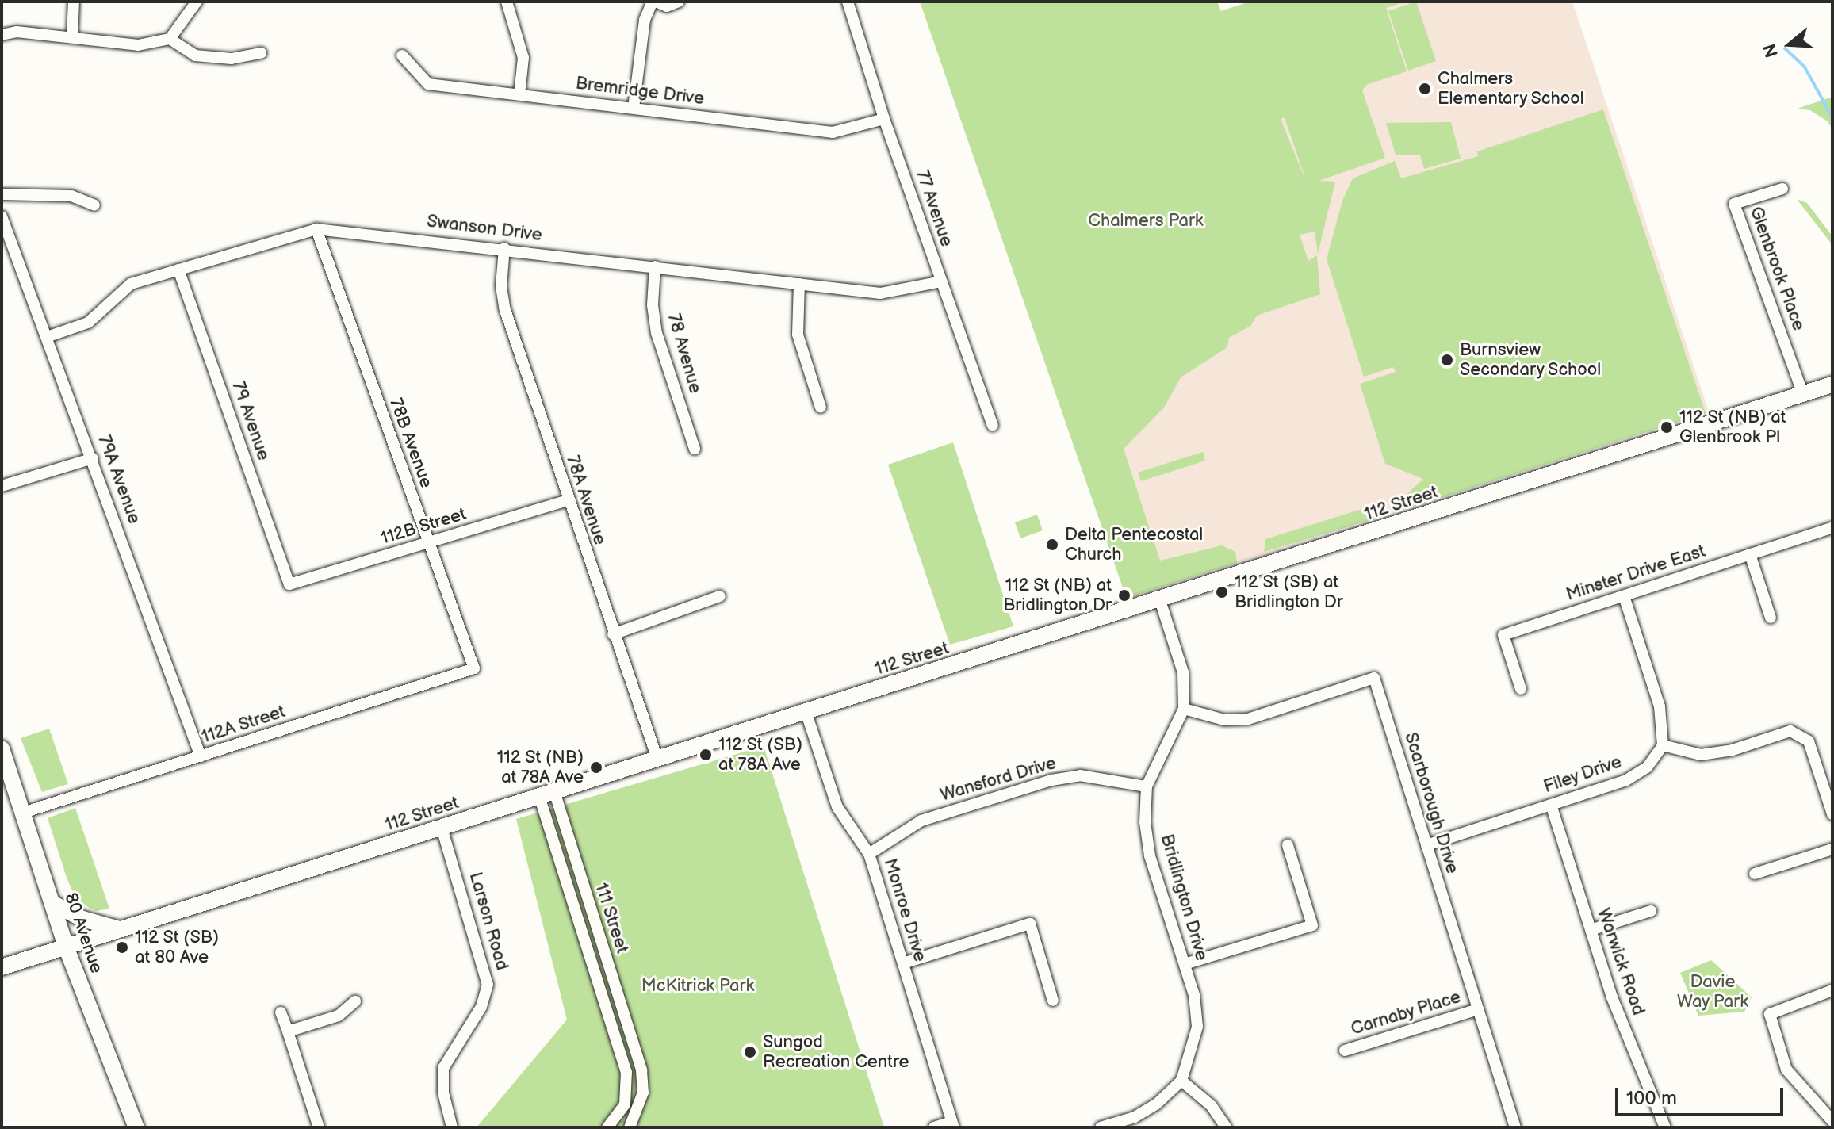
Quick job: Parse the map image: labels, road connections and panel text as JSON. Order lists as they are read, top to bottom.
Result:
{
  "streets": {
    "street": [
      "Bremridge Drive",
      "77 Avenue",
      "Swanson Drive",
      "Glenbrook Place",
      "78 Avenue",
      "79 Avenue",
      "78B Avenue",
      "79A Avenue",
      "78A Avenue",
      "112 Street",
      "112B Street",
      "Minster Drive East",
      "112A Street",
      "Filey Drive",
      "Wansford Drive",
      "Scarborough Drive",
      "Bridlington Drive",
      "Monroe Drive",
      "111 Street",
      "Larson Road",
      "80 Avenue",
      "Warwick Road",
      "Carnaby Place"
    ]
  },
  "crossings": [
    ["Bremridge Drive", "77 Avenue"],
    ["77 Avenue", "Swanson Drive"],
    ["Swanson Drive", "78 Avenue"],
    ["Swanson Drive", "79 Avenue"],
    ["Swanson Drive", "78B Avenue"],
    ["Swanson Drive", "79A Avenue"],
    ["Swanson Drive", "78A Avenue"],
    ["Glenbrook Place", "112 Street"],
    ["79 Avenue", "112B Street"],
    ["78B Avenue", "112B Street"],
    ["78B Avenue", "112A Street"],
    ["79A Avenue", "112A Street"],
    ["78A Avenue", "112 Street"],
    ["78A Avenue", "112B Street"],
    ["112 Street", "Bridlington Drive"],
    ["112 Street", "Monroe Drive"],
    ["112 Street", "111 Street"],
    ["112 Street", "Larson Road"],
    ["112 Street", "80 Avenue"],
    ["112A Street", "80 Avenue"],
    ["Filey Drive", "Scarborough Drive"],
    ["Filey Drive", "Warwick Road"],
    ["Wansford Drive", "Bridlington Drive"],
    ["Wansford Drive", "Monroe Drive"],
    ["Scarborough Drive", "Bridlington Drive"],
    ["Scarborough Drive", "Carnaby Place"]
  ],
  "parks": ["Chalmers Park", "Davie Way Park", "McKitrick Park"],
  "places": [
    "Chalmers Elementary School",
    "Burnsview Secondary School",
    "112 St (NB) at Glenbrook Pl",
    "Delta Pentecostal Church",
    "112 St (SB) at Bridlington Dr",
    "112 St (NB) at Bridlington Dr",
    "112 St (SB) at 78A Ave",
    "112 St (NB) at 78A Ave",
    "112 St (SB) at 80 Ave",
    "Sungod Recreation Centre"
  ],
  "scale_bar": "100 m",
  "north": "left"
}
